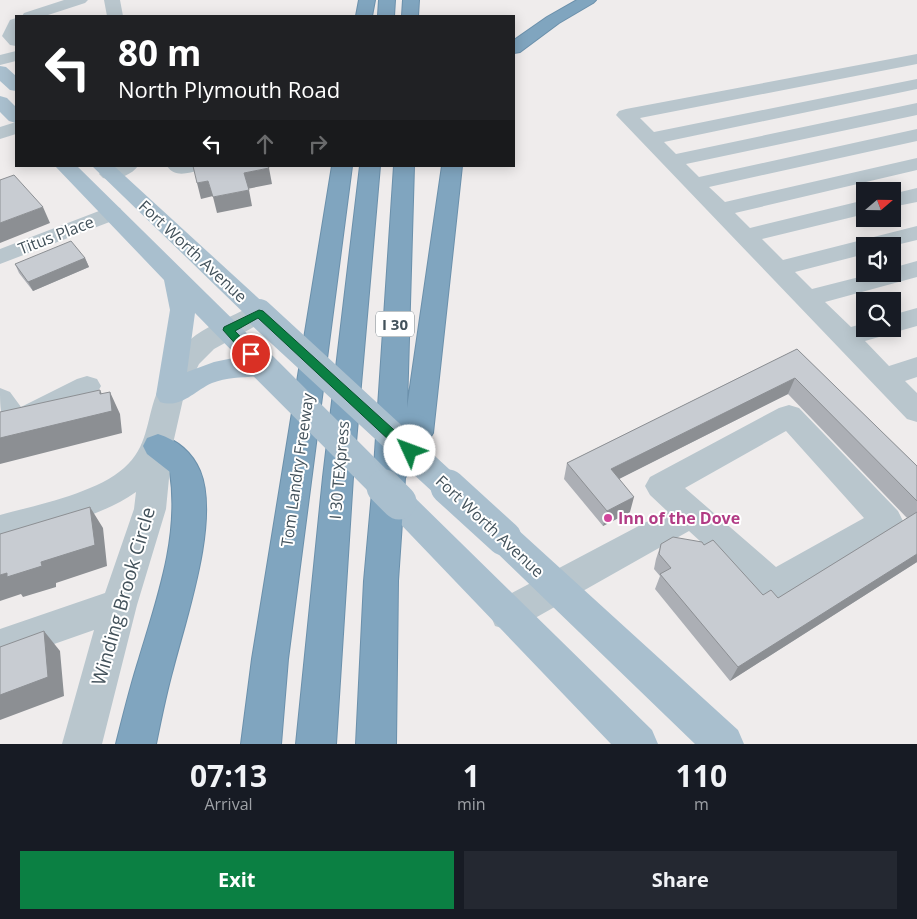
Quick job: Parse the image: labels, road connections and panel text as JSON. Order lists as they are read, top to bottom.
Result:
{
  "streets": {
    "highway": ["I 30", "Tom Landry Freeway", "I 30 TEXpress"],
    "main road": ["Fort Worth Avenue"],
    "street": ["Titus Place", "Winding Brook Circle"]
  },
  "crossings": [
    ["Titus Place", "Fort Worth Avenue"],
    ["Fort Worth Avenue", "Winding Brook Circle"]
  ],
  "places": ["Inn of the Dove"],
  "north": "right",
  "page": {
    "turn": ["80 m", "North Plymouth Road"],
    "eta": [
      "07:13",
      "Arrival",
      "1",
      "min",
      "110",
      "m"
    ],
    "buttons": ["Exit", "Share"]
  }
}
